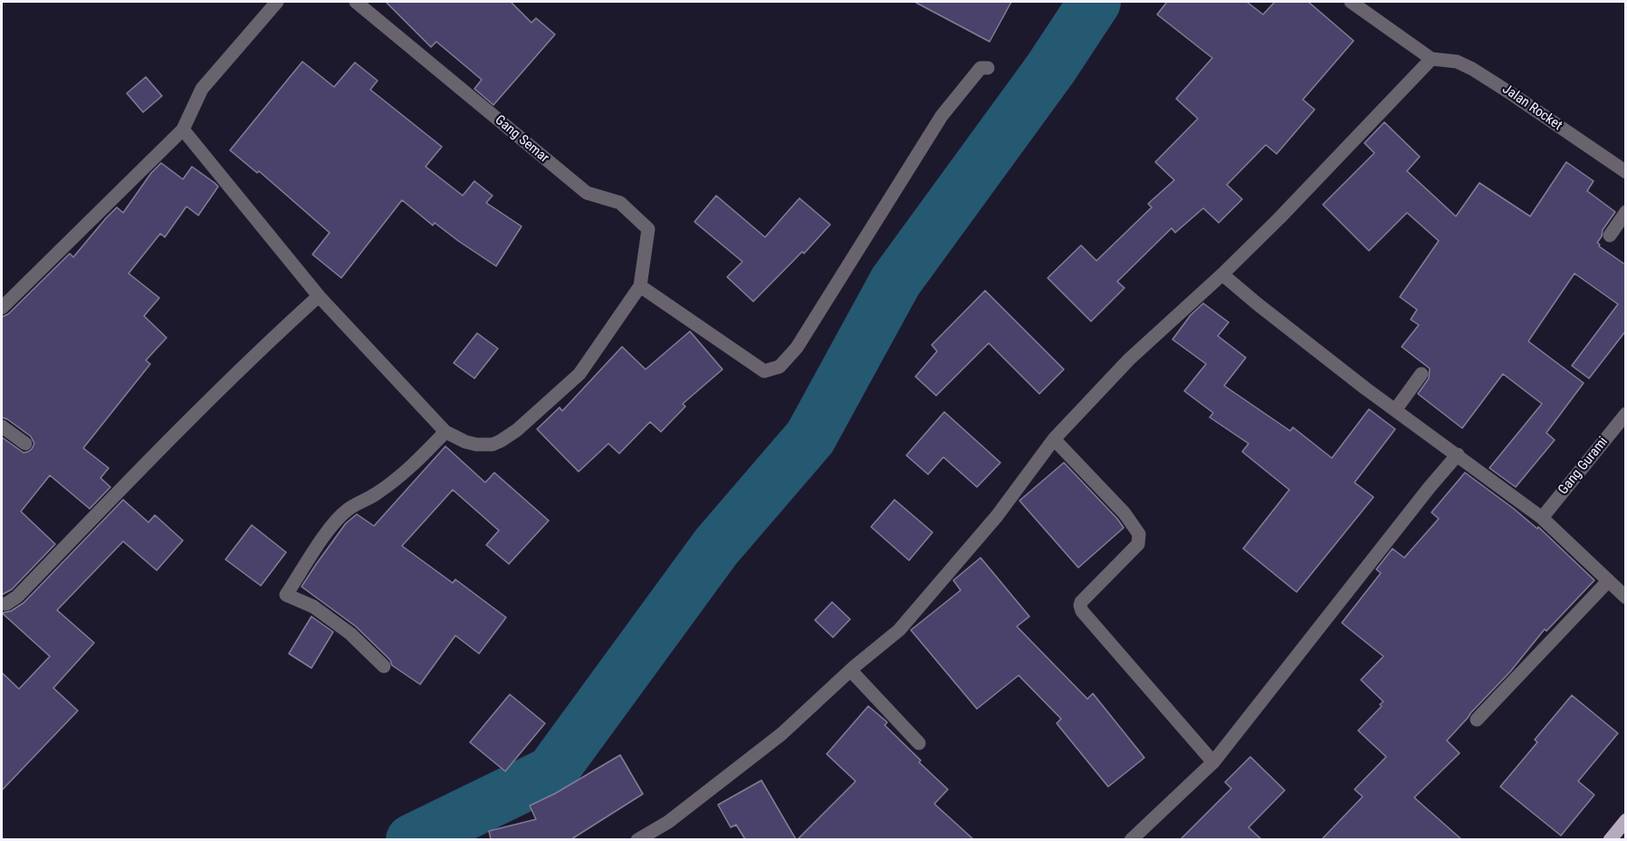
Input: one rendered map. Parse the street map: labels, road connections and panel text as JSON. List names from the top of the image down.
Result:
{
  "streets": {
    "street": ["Jalan Rocket", "Gang Semar", "Gang Gurami"]
  }
}
